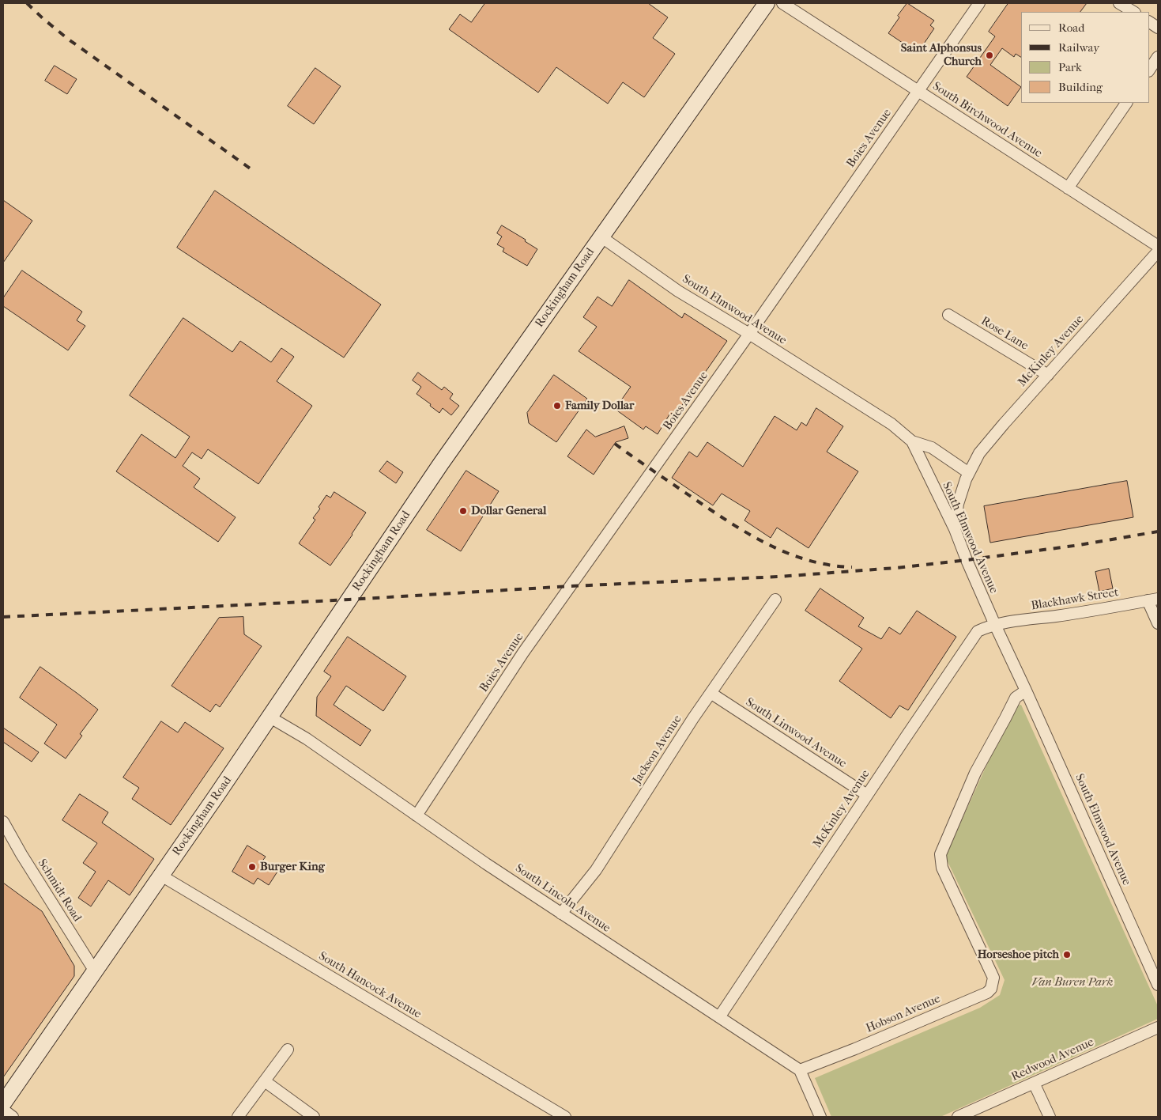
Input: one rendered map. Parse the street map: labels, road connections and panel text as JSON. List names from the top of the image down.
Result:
{
  "streets": {
    "street": [
      "South Birchwood Avenue",
      "Boies Avenue",
      "Rockingham Road",
      "South Elmwood Avenue",
      "Rose Lane",
      "McKinley Avenue",
      "Blackhawk Street",
      "South Linwood Avenue",
      "Jackson Avenue",
      "Schmidt Road",
      "South Lincoln Avenue",
      "South Hancock Avenue",
      "Hobson Avenue",
      "Redwood Avenue"
    ]
  },
  "crossings": [
    ["South Birchwood Avenue", "Boies Avenue"],
    ["Boies Avenue", "South Elmwood Avenue"],
    ["Boies Avenue", "South Lincoln Avenue"],
    ["Rockingham Road", "South Elmwood Avenue"],
    ["Rockingham Road", "Schmidt Road"],
    ["Rockingham Road", "South Lincoln Avenue"],
    ["Rockingham Road", "South Hancock Avenue"],
    ["South Elmwood Avenue", "McKinley Avenue"],
    ["South Elmwood Avenue", "Blackhawk Street"],
    ["South Elmwood Avenue", "Hobson Avenue"],
    ["Rose Lane", "McKinley Avenue"],
    ["McKinley Avenue", "Blackhawk Street"],
    ["McKinley Avenue", "South Linwood Avenue"],
    ["McKinley Avenue", "South Lincoln Avenue"],
    ["South Linwood Avenue", "Jackson Avenue"],
    ["Jackson Avenue", "South Lincoln Avenue"],
    ["South Lincoln Avenue", "Hobson Avenue"]
  ],
  "parks": ["Van Buren Park"],
  "places": [
    "Saint Alphonsus Church",
    "Family Dollar",
    "Dollar General",
    "Burger King",
    "Horseshoe pitch"
  ],
  "legend": [
    "Road",
    "Railway",
    "Park",
    "Building"
  ]
}
